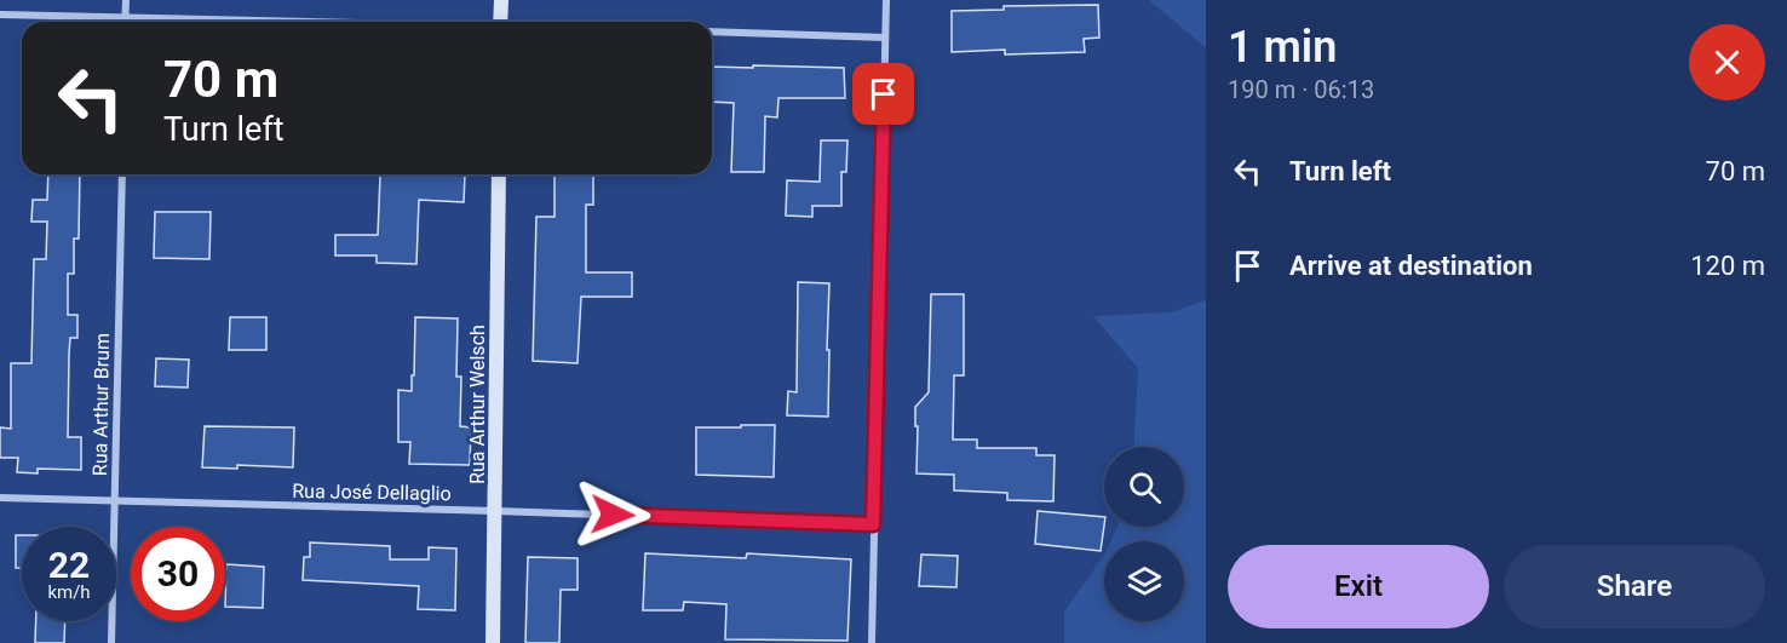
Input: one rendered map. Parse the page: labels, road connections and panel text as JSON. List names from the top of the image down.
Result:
{
  "streets": {
    "street": ["Rua Arthur Brum", "Rua Arthur Welsch", "Rua José Dellaglio"]
  },
  "crossings": [
    ["Rua Arthur Brum", "Rua José Dellaglio"],
    ["Rua Arthur Welsch", "Rua José Dellaglio"]
  ],
  "page": {
    "heading": ["1 min", "190 m · 06:13"],
    "turn": ["70 m", "Turn left"],
    "list": [
      {
        "name": "Turn left",
        "value": "70 m"
      },
      {
        "name": "Arrive at destination",
        "value": "120 m"
      }
    ],
    "speed": "22 km/h",
    "limit": "30",
    "buttons": ["Exit", "Share"]
  }
}
